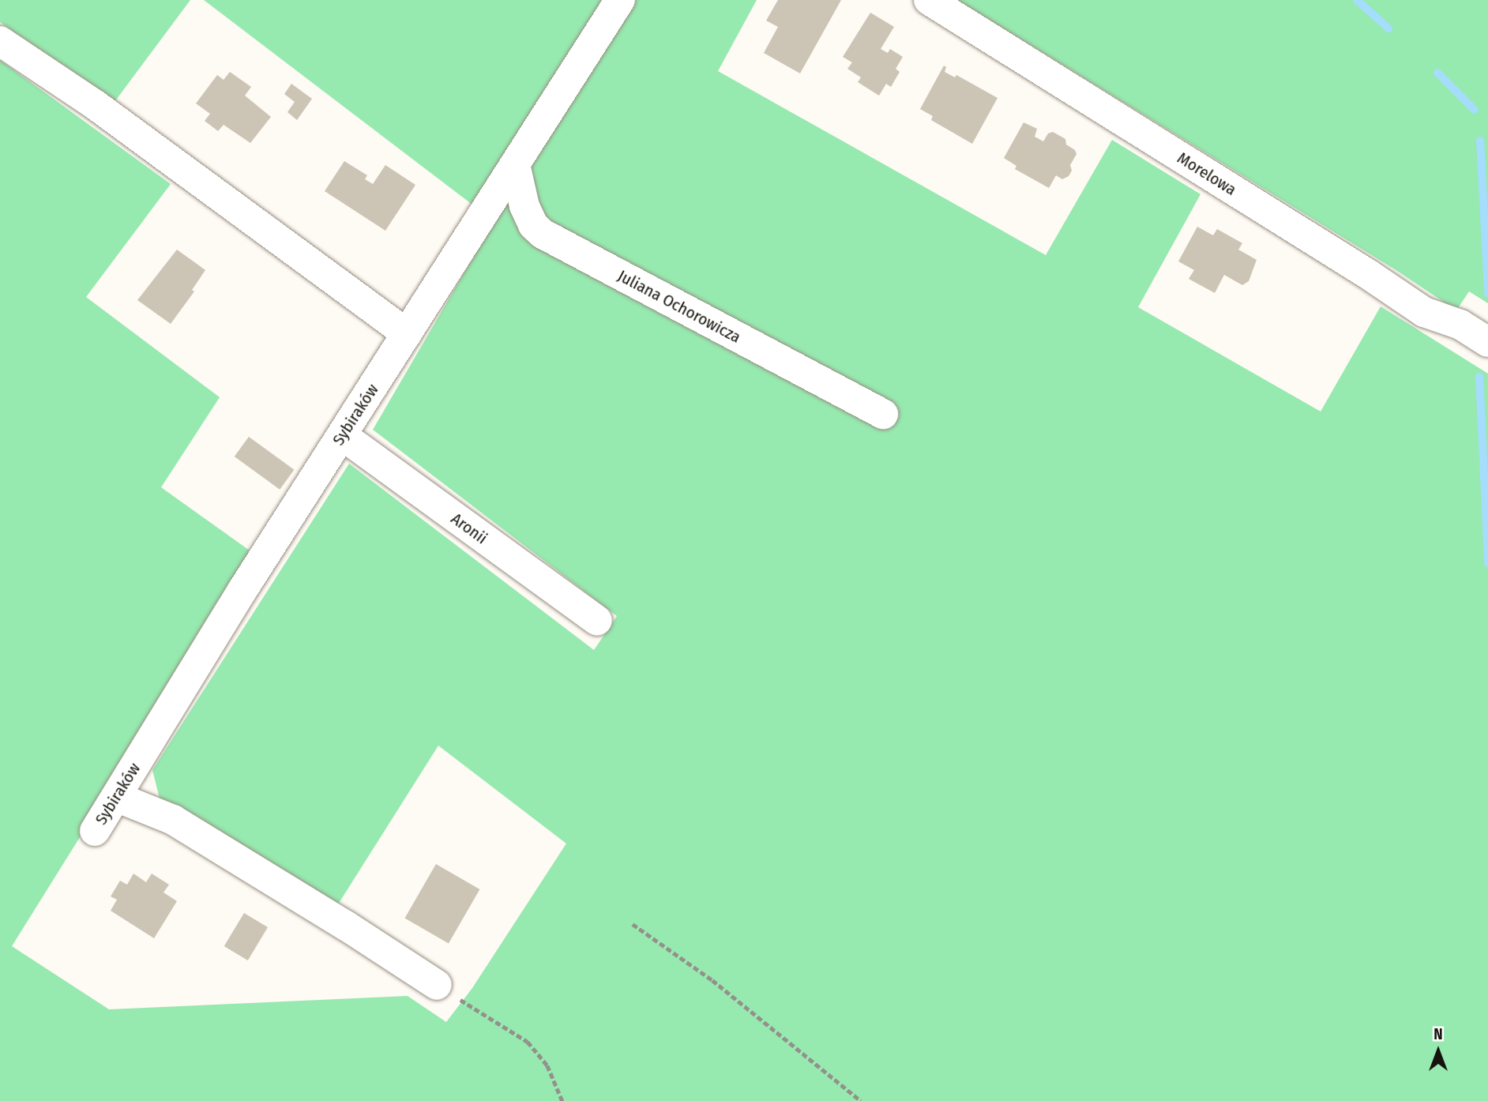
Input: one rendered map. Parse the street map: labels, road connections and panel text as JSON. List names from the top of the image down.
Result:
{
  "streets": {
    "street": [
      "Morelowa",
      "Juliana Ochorowicza",
      "Sybiraków",
      "Aronii"
    ]
  },
  "crossings": [
    ["Juliana Ochorowicza", "Sybiraków"],
    ["Sybiraków", "Aronii"]
  ],
  "north": "top"
}
